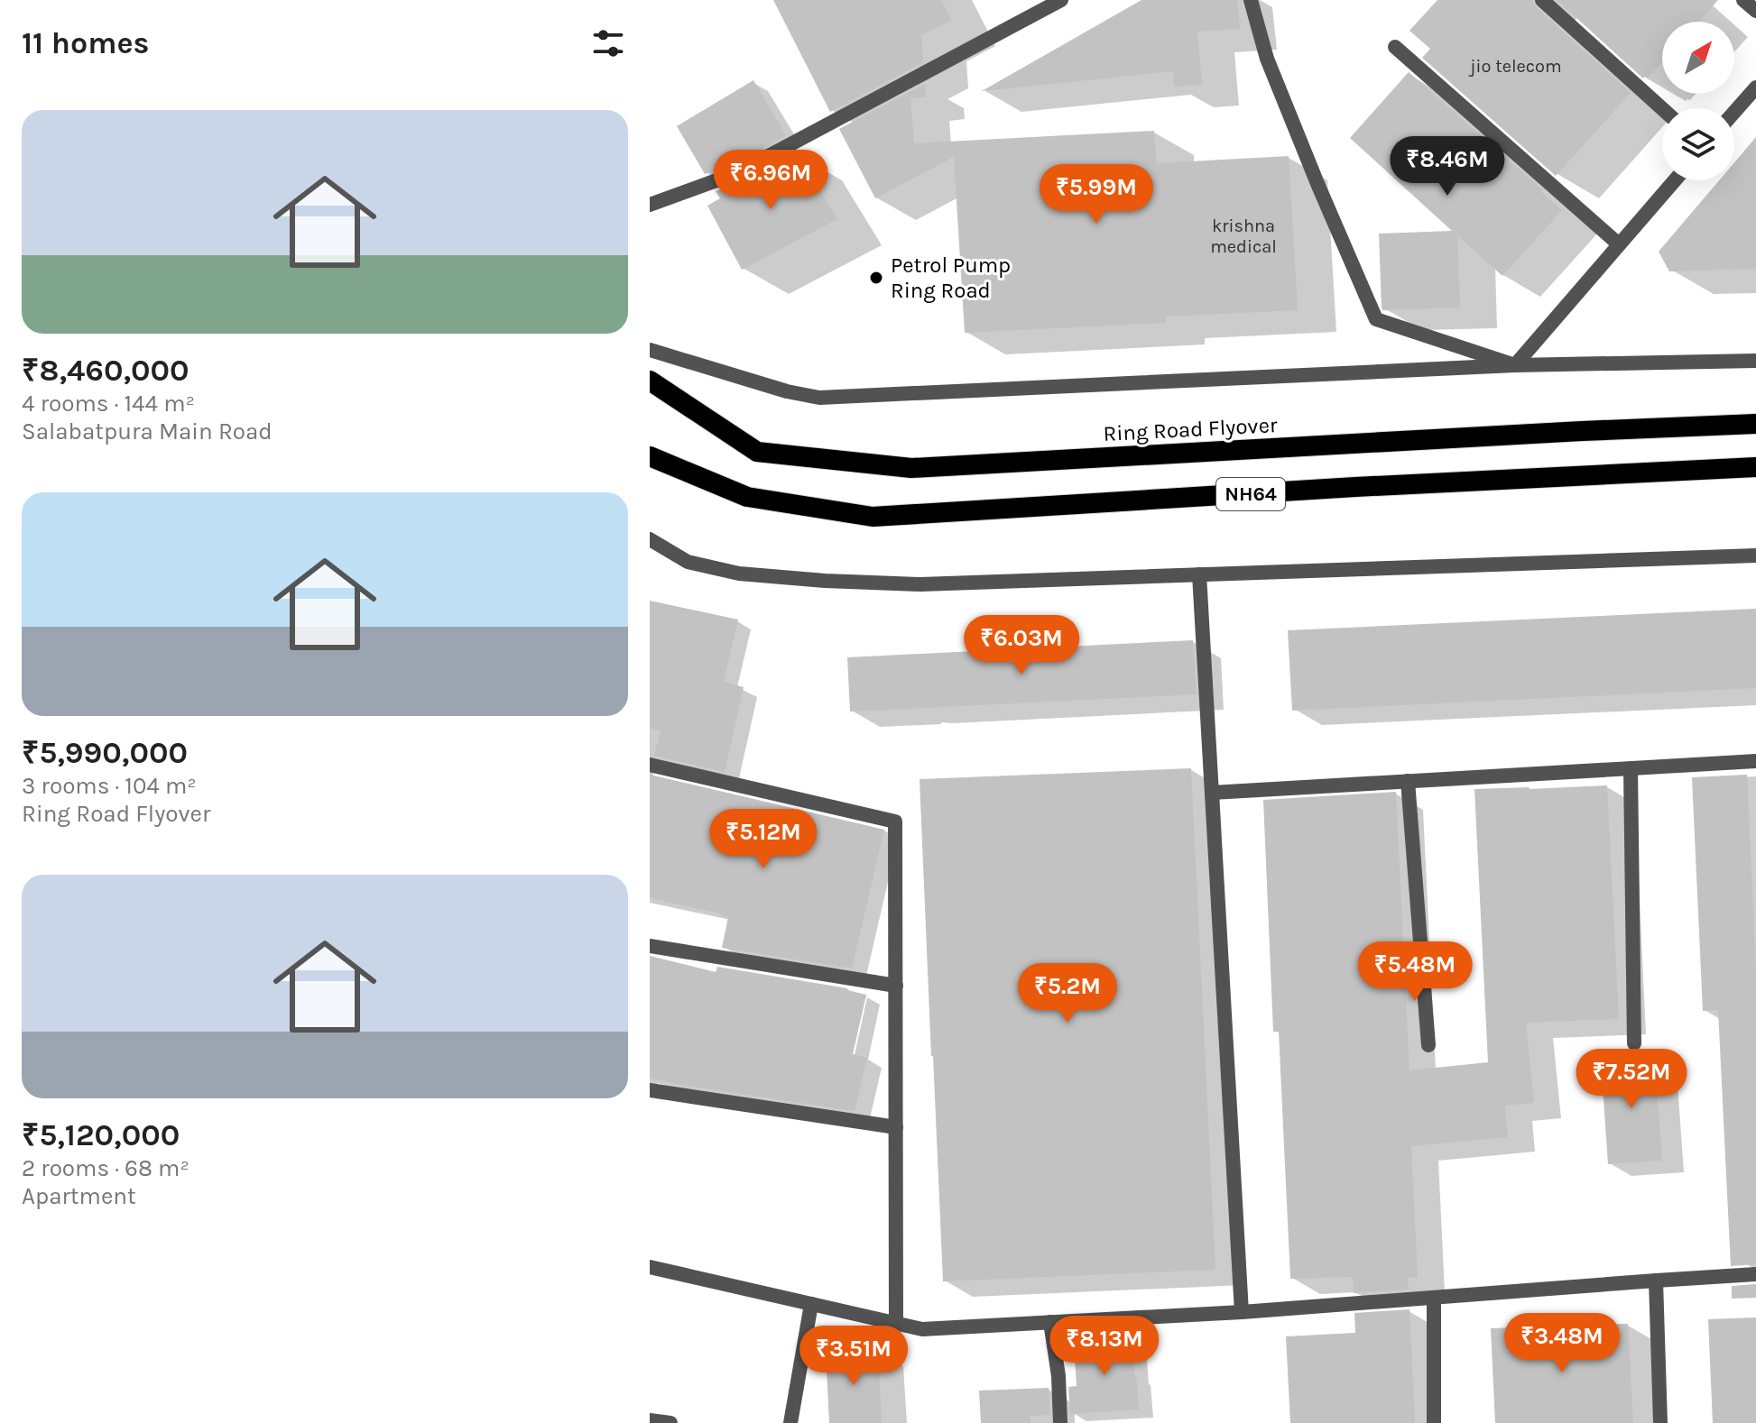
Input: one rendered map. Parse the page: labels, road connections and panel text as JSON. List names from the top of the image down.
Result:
{
  "streets": {
    "highway": ["Ring Road Flyover", "NH64"]
  },
  "places": ["Petrol Pump Ring Road"],
  "house_numbers": ["jio telecom", "krishna medical"],
  "north": "top right",
  "page": {
    "heading": "11 homes",
    "list": [
      {
        "name": "₹8,460,000",
        "note": "4 rooms · 144 m² · Salabatpura Main Road"
      },
      {
        "name": "₹5,990,000",
        "note": "3 rooms · 104 m² · Ring Road Flyover"
      },
      {
        "name": "₹5,120,000",
        "note": "2 rooms · 68 m² · Apartment"
      }
    ],
    "price": [
      "₹8.46M",
      "₹6.96M",
      "₹5.99M",
      "₹6.03M",
      "₹5.12M",
      "₹5.48M",
      "₹5.2M",
      "₹7.52M",
      "₹3.48M",
      "₹8.13M",
      "₹3.51M"
    ]
  }
}
